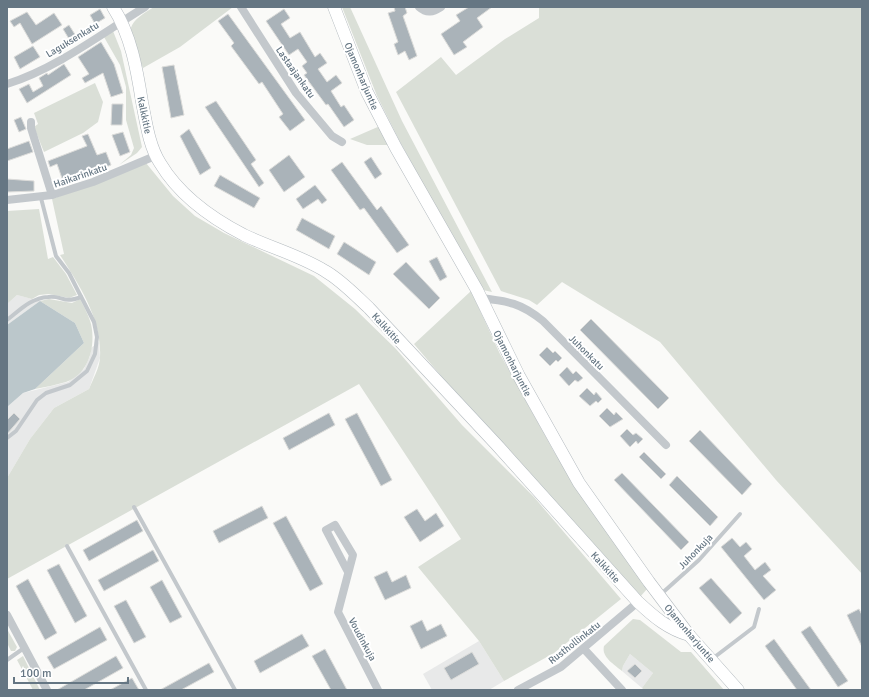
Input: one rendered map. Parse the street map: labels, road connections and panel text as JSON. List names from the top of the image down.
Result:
{
  "streets": {
    "street": [
      "Laguksenkatu",
      "Lastaajankatu",
      "Ojamonharjuntie",
      "Kalkkitie",
      "Haikarinkatu",
      "Juhonkatu",
      "Voudinkuja",
      "Rusthollinkatu"
    ],
    "lane": ["Juhonkuja"]
  },
  "crossings": [
    ["Laguksenkatu", "Kalkkitie"],
    ["Ojamonharjuntie", "Kalkkitie"],
    ["Ojamonharjuntie", "Juhonkatu"],
    ["Ojamonharjuntie", "Juhonkuja"],
    ["Kalkkitie", "Haikarinkatu"],
    ["Kalkkitie", "Rusthollinkatu"]
  ],
  "scale_bar": "100 m"
}
